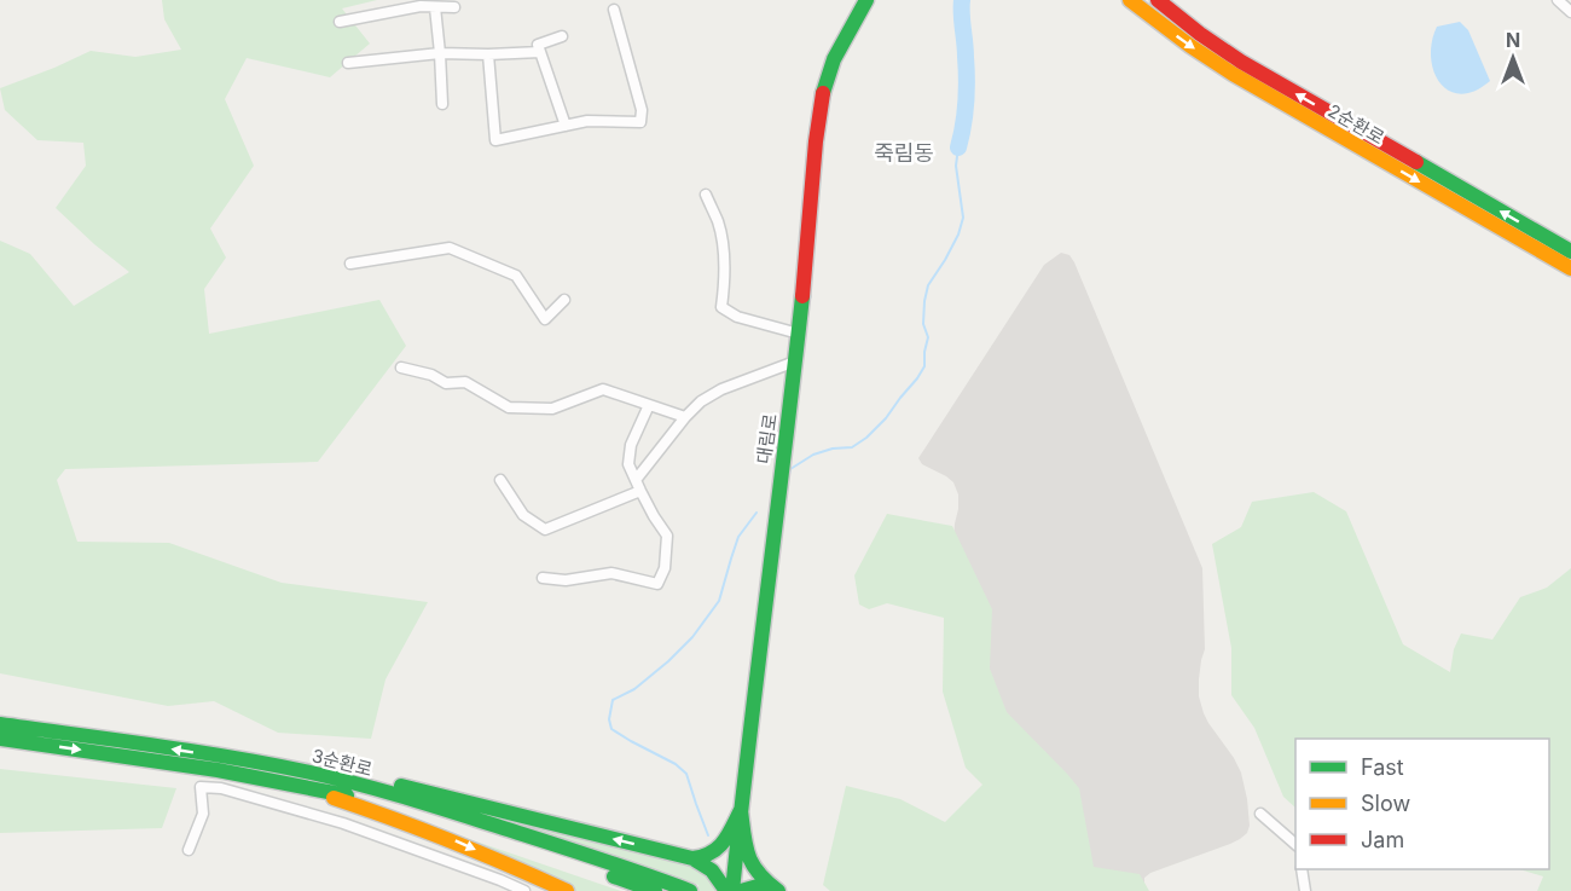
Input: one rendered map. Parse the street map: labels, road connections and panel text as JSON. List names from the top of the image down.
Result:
{
  "streets": {
    "main road": ["2순환로", "대림로", "3순환로"]
  },
  "districts": ["죽림동"],
  "legend": ["Fast", "Slow", "Jam"],
  "north": "top"
}
